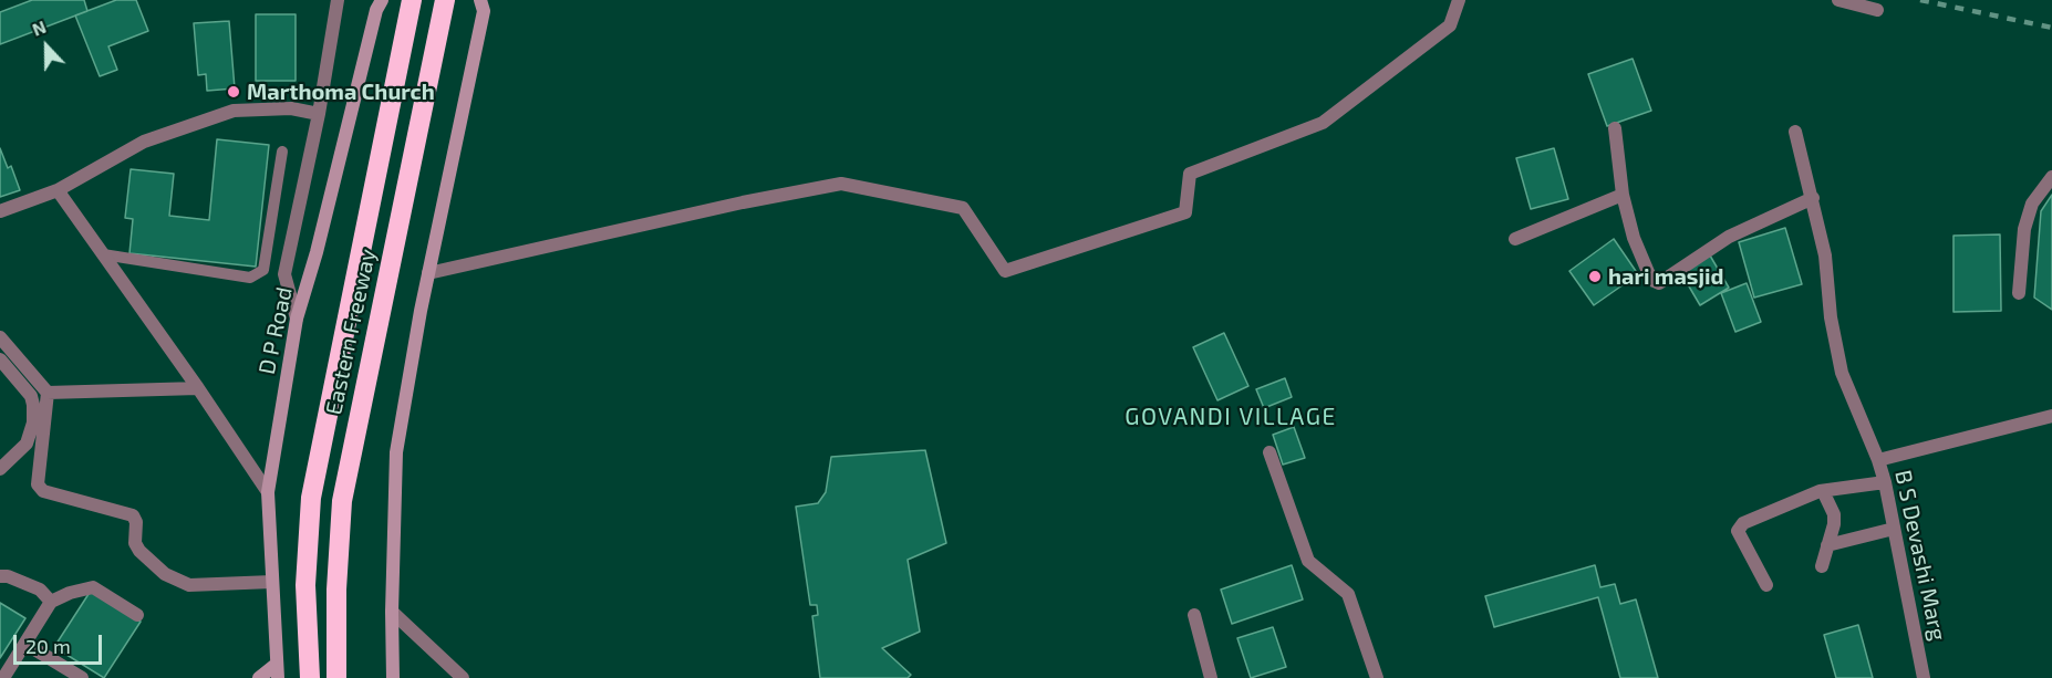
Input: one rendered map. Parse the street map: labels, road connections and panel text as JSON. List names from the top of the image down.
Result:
{
  "streets": {
    "highway": ["Eastern Freeway"],
    "main road": ["D P Road"],
    "street": ["B S Devashi Marg"]
  },
  "districts": ["GOVANDI VILLAGE"],
  "places": ["Marthoma Church", "hari masjid"],
  "scale_bar": "20 m",
  "north": "top"
}
